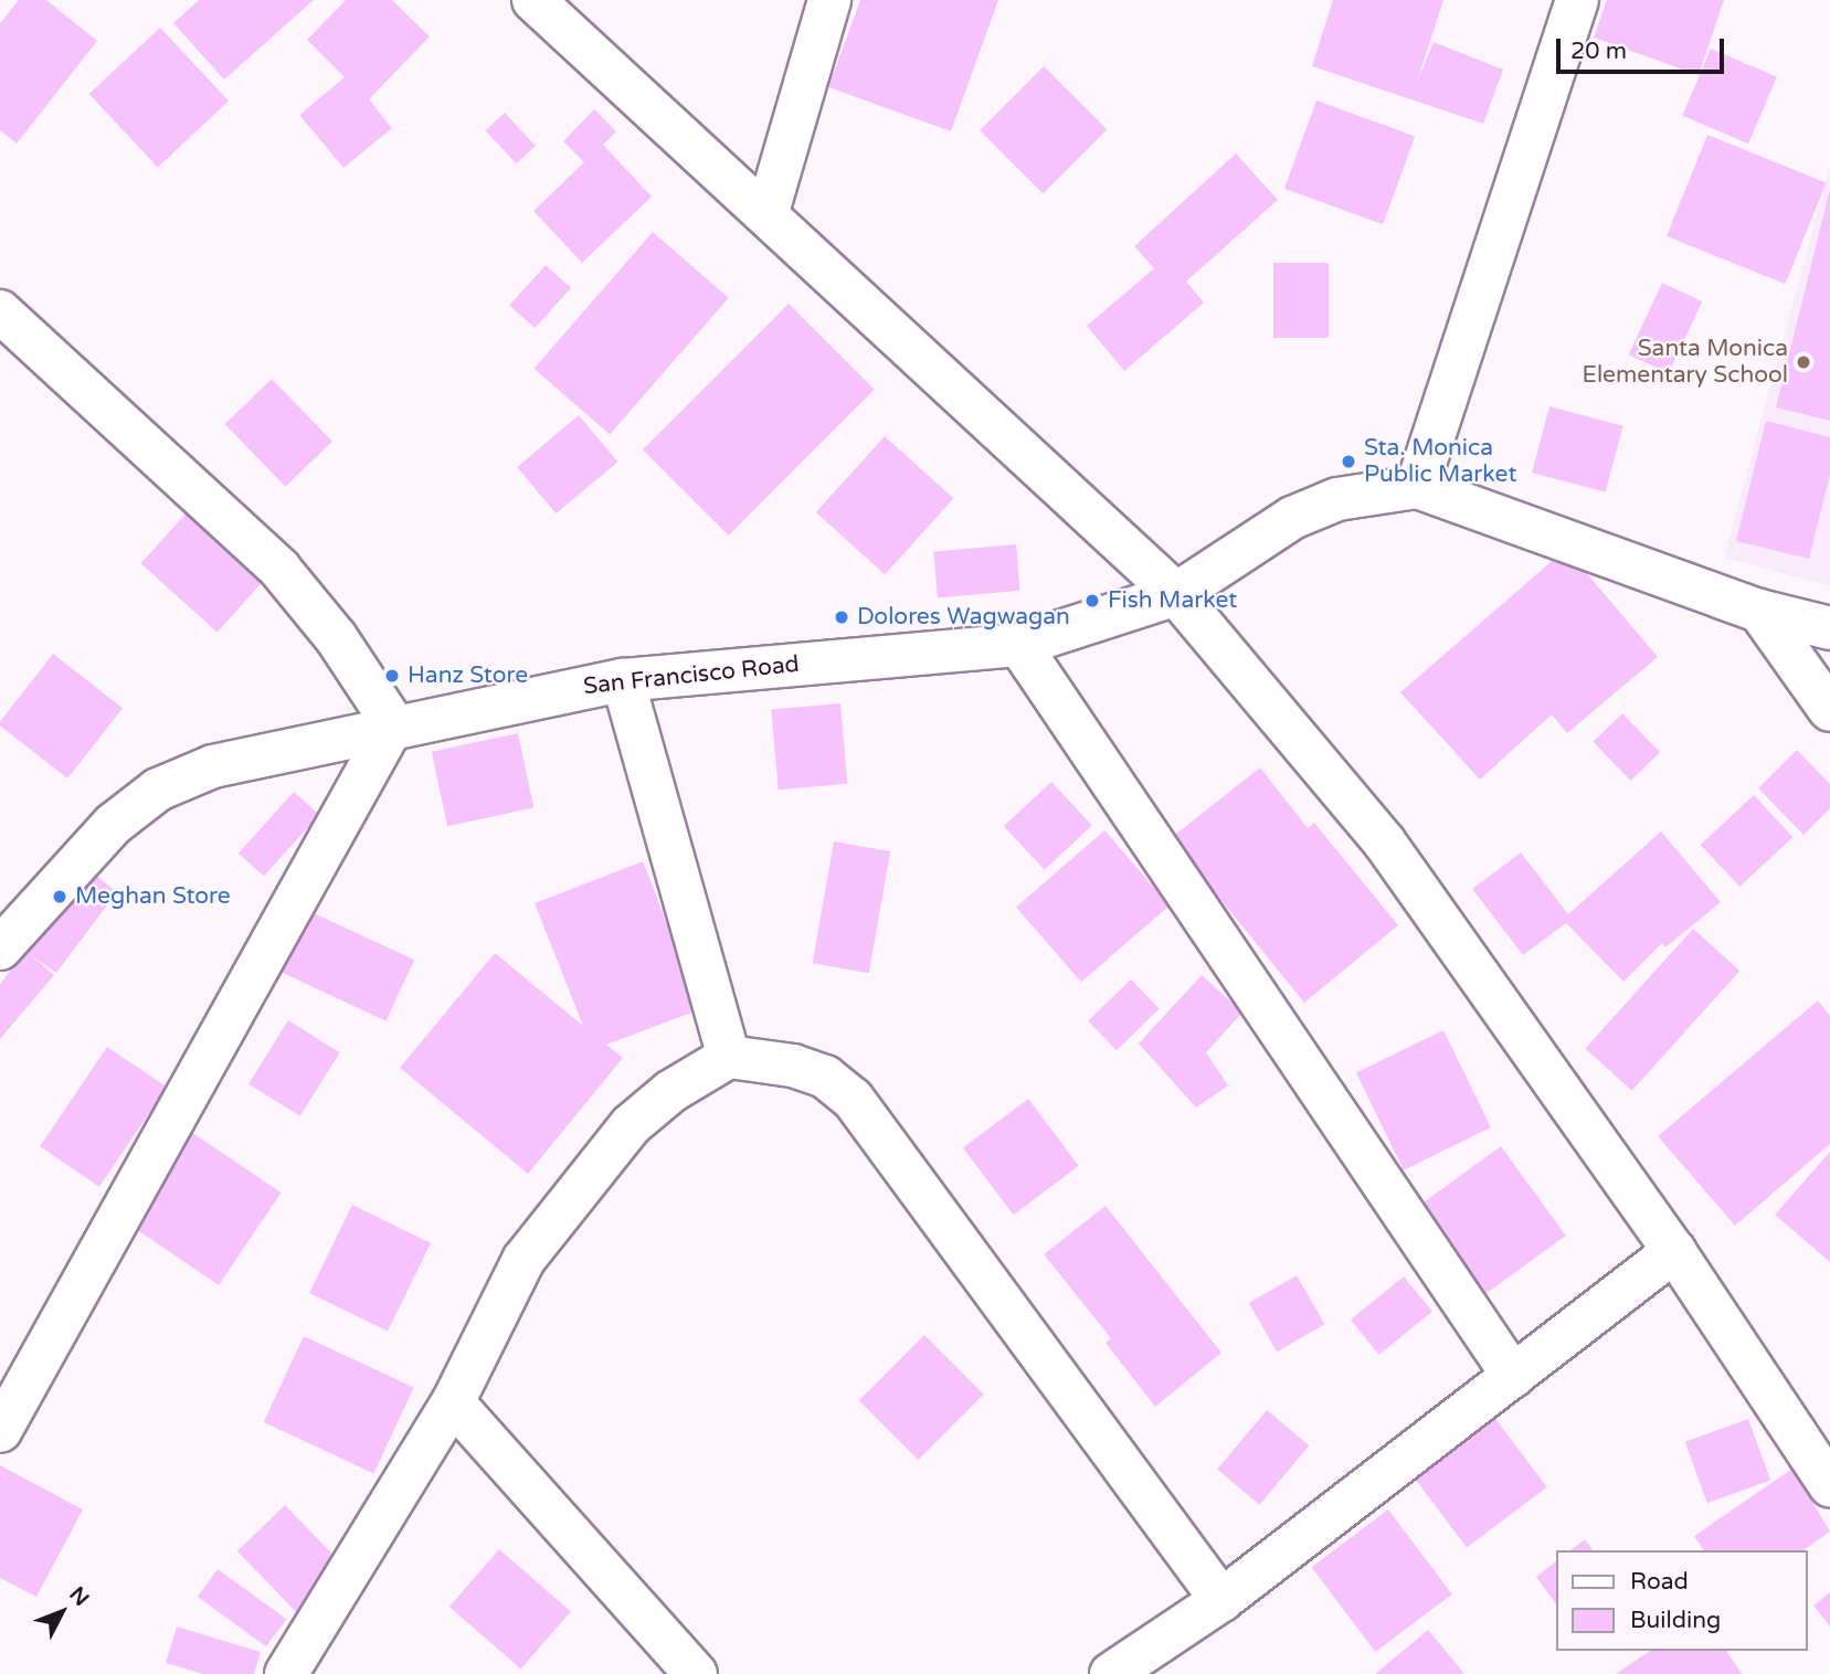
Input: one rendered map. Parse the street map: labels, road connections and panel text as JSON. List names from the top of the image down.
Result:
{
  "streets": {
    "street": ["San Francisco Road"]
  },
  "places": [
    "Santa Monica Elementary School",
    "Sta. Monica Public Market",
    "Fish Market",
    "Dolores Wagwagan",
    "Hanz Store",
    "Meghan Store"
  ],
  "legend": ["Road", "Building"],
  "scale_bar": "20 m",
  "north": "top right"
}
